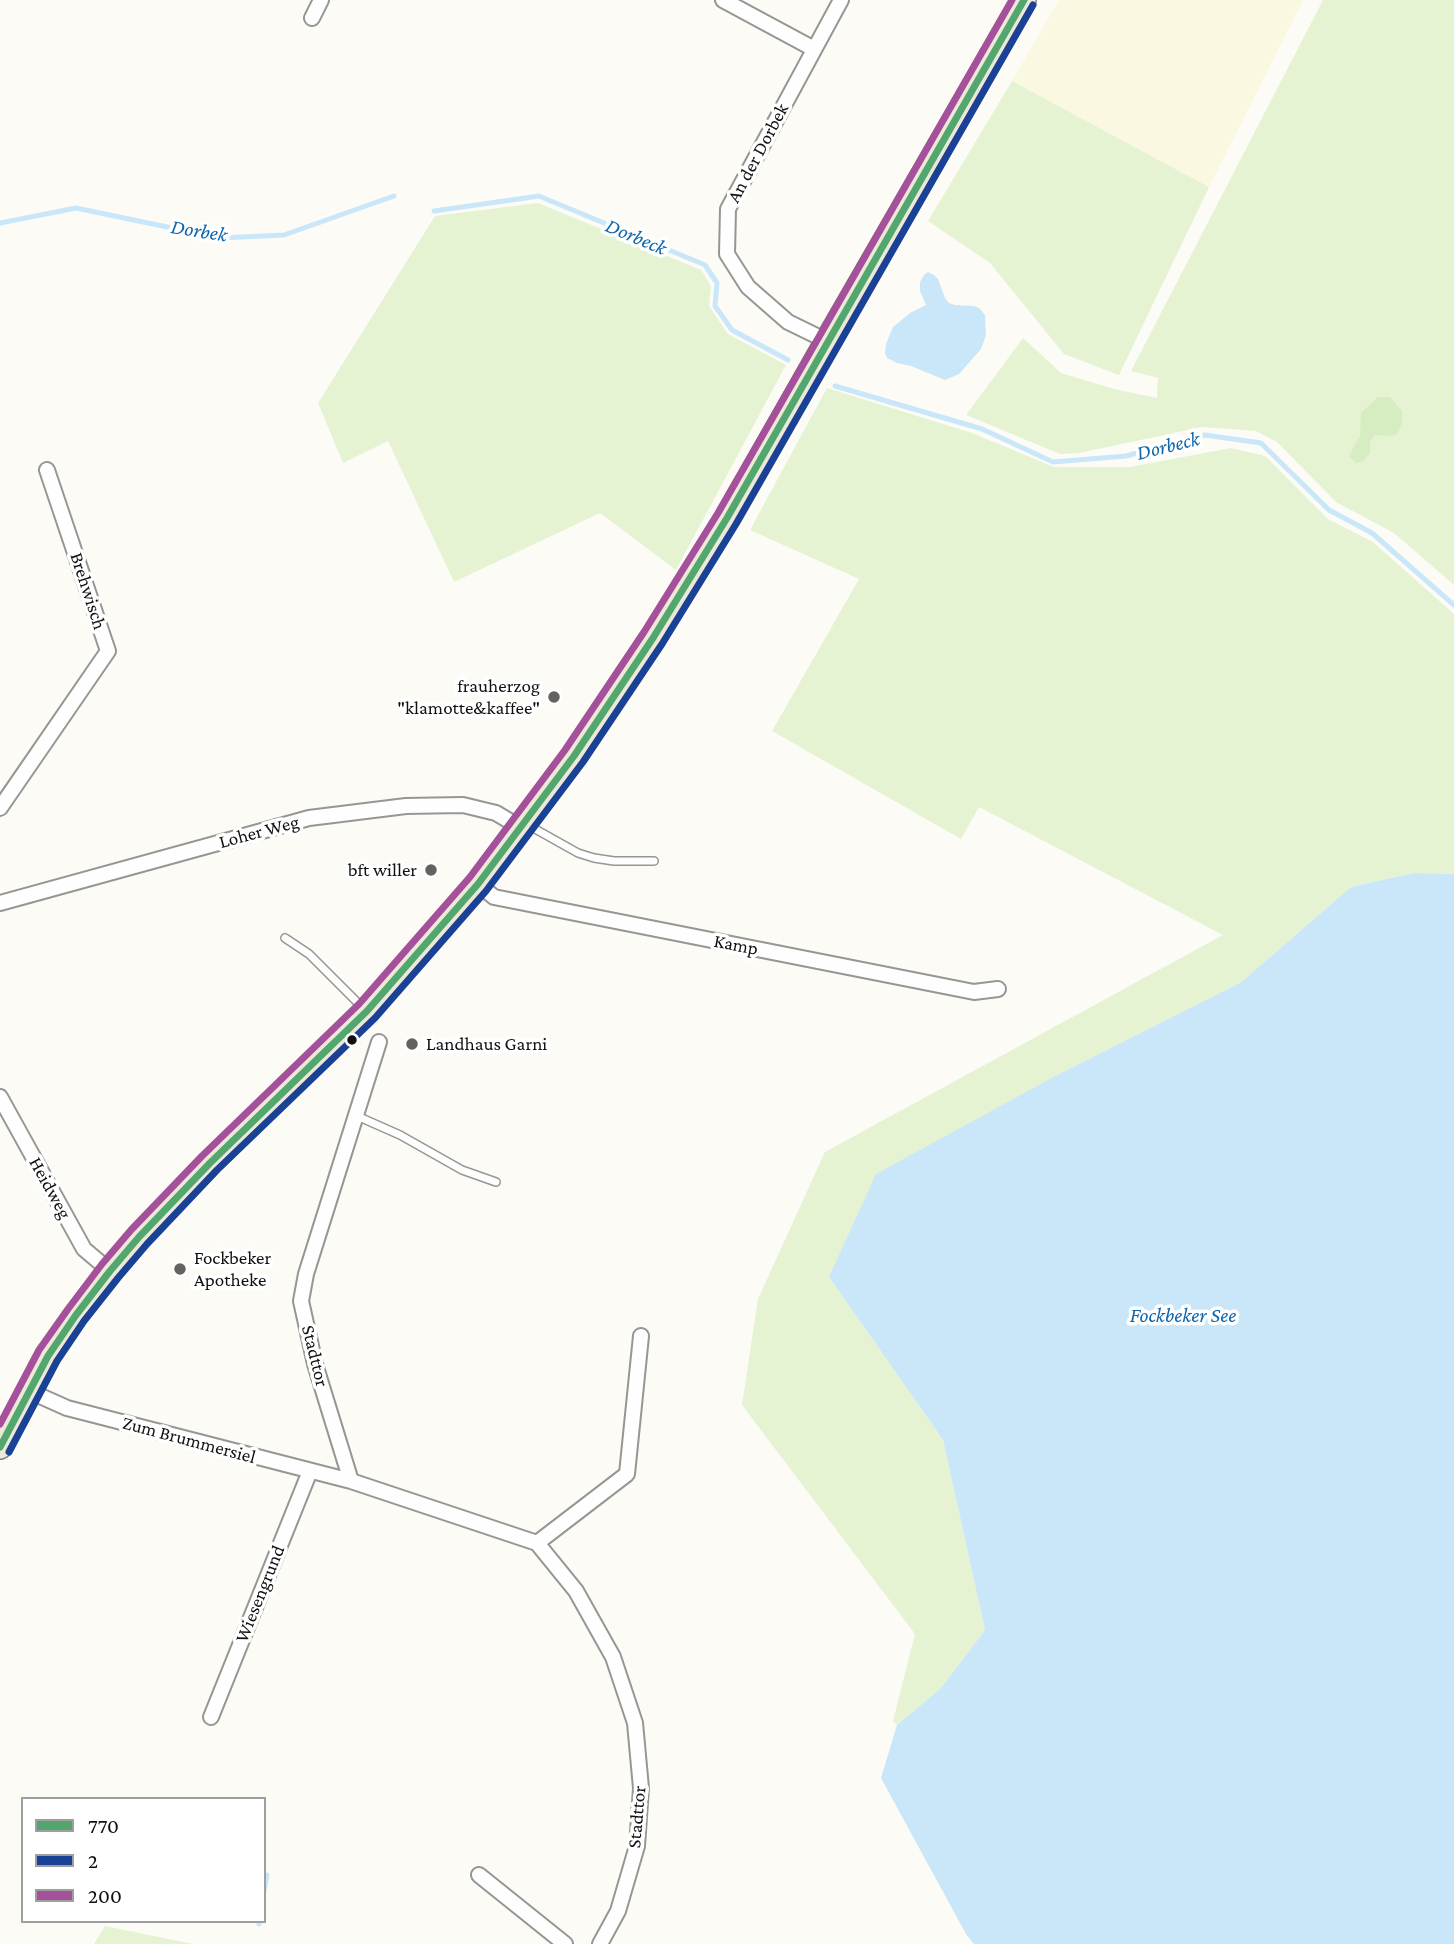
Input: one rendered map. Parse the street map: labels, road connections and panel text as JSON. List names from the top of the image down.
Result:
{
  "streets": {
    "street": [
      "An der Dorbek",
      "Brehwisch",
      "Loher Weg",
      "Kamp",
      "Heidweg",
      "Stadttor",
      "Zum Brummersiel",
      "Wiesengrund"
    ]
  },
  "crossings": [
    ["Stadttor", "Zum Brummersiel"],
    ["Zum Brummersiel", "Wiesengrund"]
  ],
  "water": ["Dorbek", "Dorbeck", "Fockbeker See"],
  "places": [
    "frauherzog \"klamotte&kaffee\"",
    "bft willer",
    "Landhaus Garni",
    "Fockbeker Apotheke"
  ],
  "lines": ["transit line 770", "transit line 200", "transit line 2"],
  "legend": ["770", "2", "200"]
}
